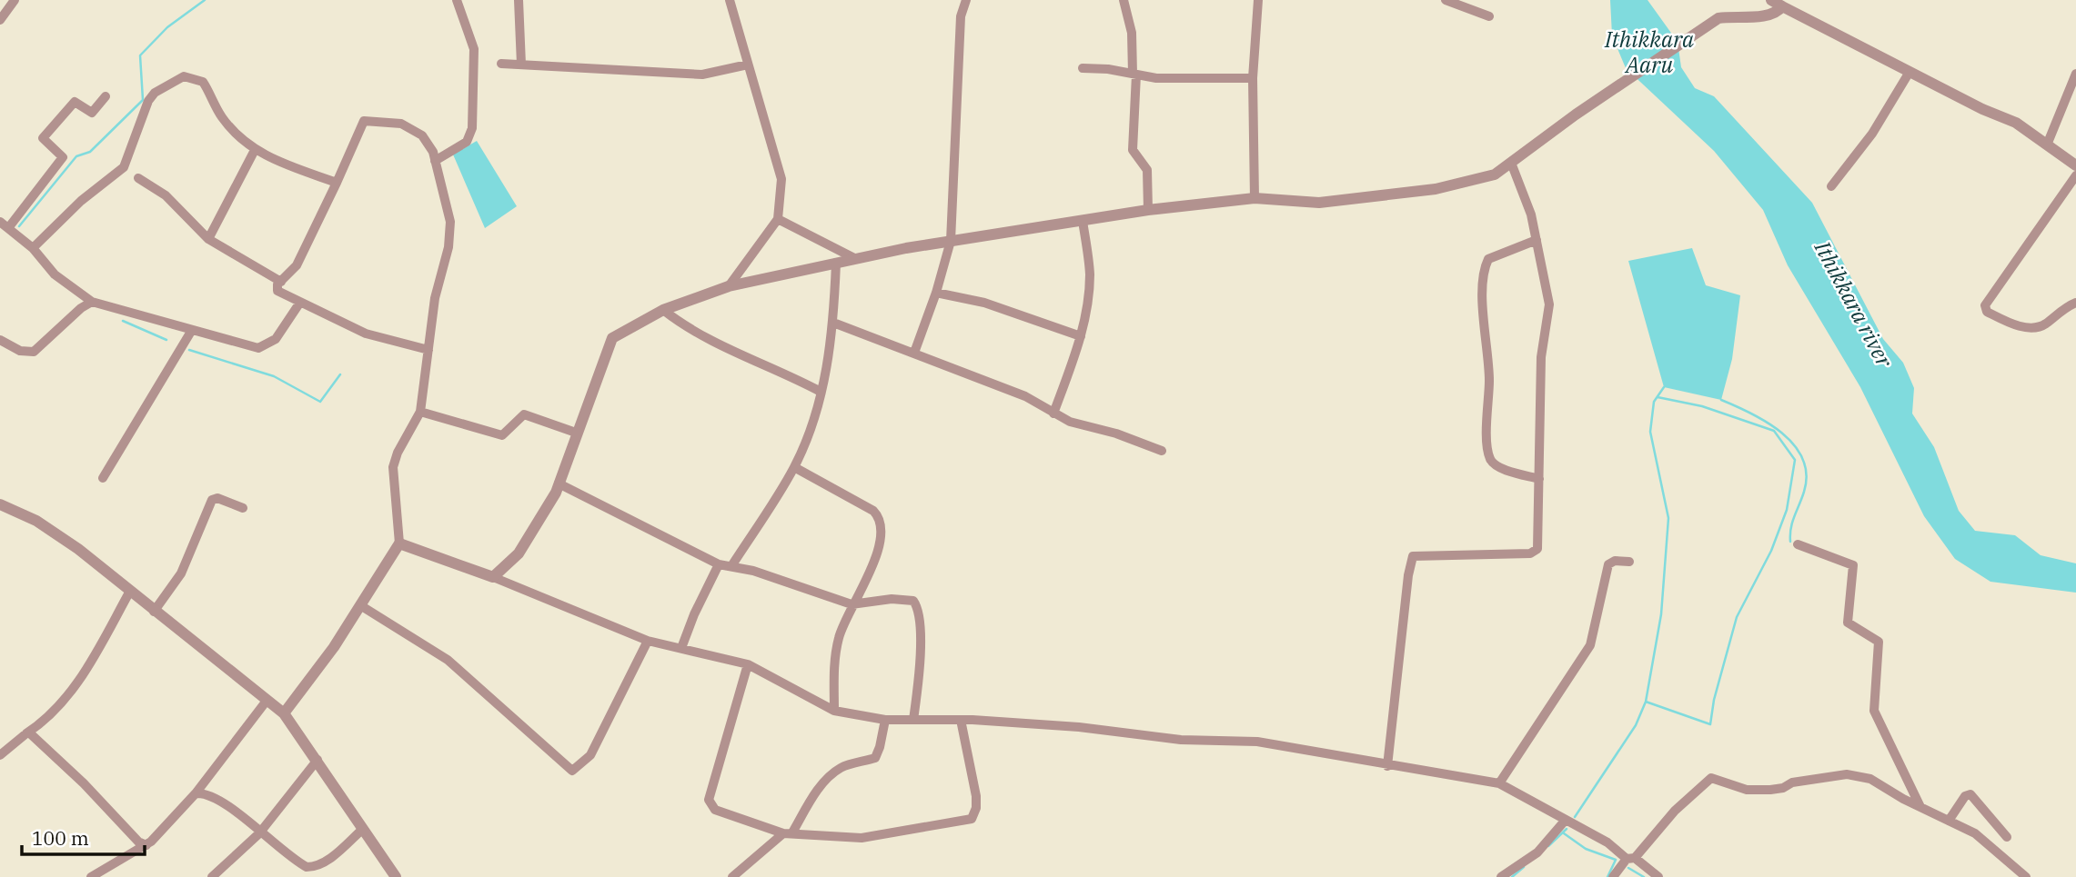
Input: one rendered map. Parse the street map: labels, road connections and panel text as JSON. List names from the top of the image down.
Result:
{
  "water": ["Ithikkara Aaru", "Ithikkara river"],
  "scale_bar": "100 m"
}
